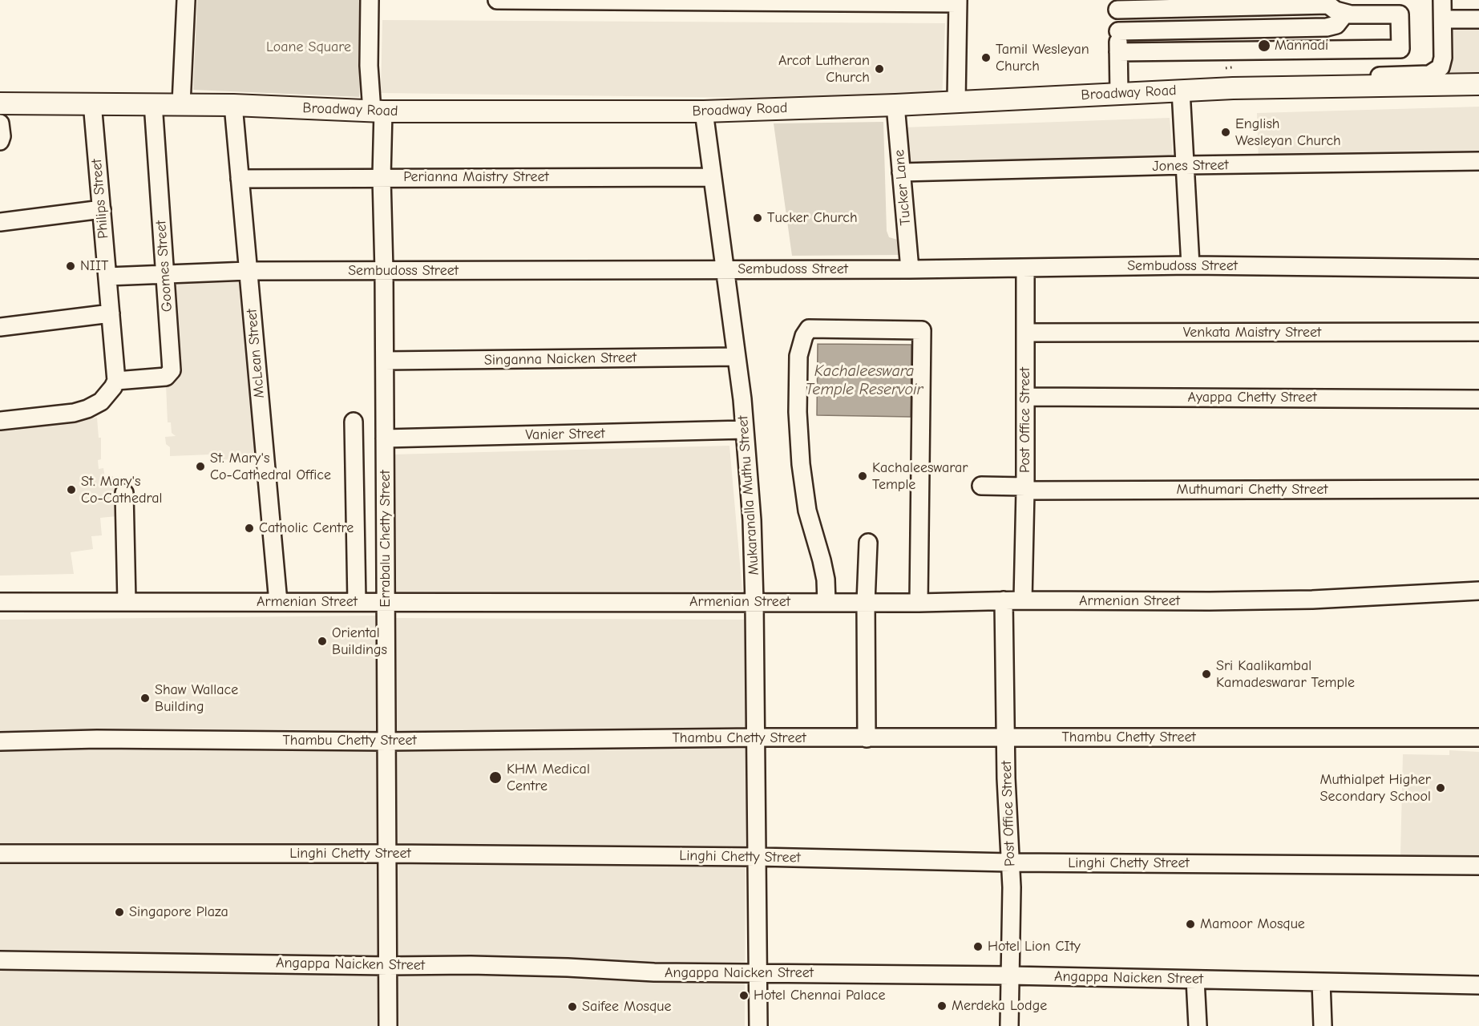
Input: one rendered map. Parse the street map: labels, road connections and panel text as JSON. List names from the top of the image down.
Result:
{
  "streets": {
    "main road": ["Broadway Road"],
    "street": [
      "Jones Street",
      "Perianna Maistry Street",
      "Tucker Lane",
      "Philips Street",
      "Goomes Street",
      "Sembudoss Street",
      "Venkata Maistry Street",
      "McLean Street",
      "Singanna Naicken Street",
      "Ayappa Chetty Street",
      "Post Office Street",
      "Vanier Street",
      "Muthumari Chetty Street",
      "Mukaranalla Muthu Street",
      "Errabalu Chetty Street",
      "Armenian Street",
      "Thambu Chetty Street",
      "Linghi Chetty Street",
      "Angappa Naicken Street"
    ]
  },
  "crossings": [
    ["Broadway Road", "Tucker Lane"],
    ["Broadway Road", "Philips Street"],
    ["Broadway Road", "Goomes Street"],
    ["Broadway Road", "McLean Street"],
    ["Broadway Road", "Mukaranalla Muthu Street"],
    ["Broadway Road", "Errabalu Chetty Street"],
    ["Jones Street", "Tucker Lane"],
    ["Perianna Maistry Street", "McLean Street"],
    ["Perianna Maistry Street", "Mukaranalla Muthu Street"],
    ["Perianna Maistry Street", "Errabalu Chetty Street"],
    ["Tucker Lane", "Sembudoss Street"],
    ["Philips Street", "Goomes Street"],
    ["Philips Street", "Sembudoss Street"],
    ["Goomes Street", "Sembudoss Street"],
    ["Sembudoss Street", "McLean Street"],
    ["Sembudoss Street", "Post Office Street"],
    ["Sembudoss Street", "Mukaranalla Muthu Street"],
    ["Sembudoss Street", "Errabalu Chetty Street"],
    ["Venkata Maistry Street", "Post Office Street"],
    ["McLean Street", "Armenian Street"],
    ["Singanna Naicken Street", "Mukaranalla Muthu Street"],
    ["Singanna Naicken Street", "Errabalu Chetty Street"],
    ["Ayappa Chetty Street", "Post Office Street"],
    ["Post Office Street", "Muthumari Chetty Street"],
    ["Post Office Street", "Armenian Street"],
    ["Post Office Street", "Thambu Chetty Street"],
    ["Post Office Street", "Linghi Chetty Street"],
    ["Post Office Street", "Angappa Naicken Street"],
    ["Vanier Street", "Mukaranalla Muthu Street"],
    ["Vanier Street", "Errabalu Chetty Street"],
    ["Mukaranalla Muthu Street", "Armenian Street"],
    ["Mukaranalla Muthu Street", "Thambu Chetty Street"],
    ["Mukaranalla Muthu Street", "Linghi Chetty Street"],
    ["Mukaranalla Muthu Street", "Angappa Naicken Street"],
    ["Errabalu Chetty Street", "Armenian Street"],
    ["Errabalu Chetty Street", "Thambu Chetty Street"],
    ["Errabalu Chetty Street", "Linghi Chetty Street"],
    ["Errabalu Chetty Street", "Angappa Naicken Street"]
  ],
  "water": ["Kachaleeswara Temple Reservoir"],
  "parks": ["Loane Square"],
  "places": [
    "Mannadi",
    "Tamil Wesleyan Church",
    "Arcot Lutheran Church",
    "English Wesleyan Church",
    "Tucker Church",
    "NIIT",
    "St. Mary's Co-Cathedral Office",
    "Kachaleeswarar Temple",
    "St. Mary's Co-Cathedral",
    "Catholic Centre",
    "Oriental Buildings",
    "Sri Kaalikambal Kamadeswarar Temple",
    "Shaw Wallace Building",
    "KHM Medical Centre",
    "Muthialpet Higher Secondary School",
    "Singapore Plaza",
    "Mamoor Mosque",
    "Hotel Lion CIty",
    "Hotel Chennai Palace",
    "Merdeka Lodge",
    "Saifee Mosque"
  ]
}
